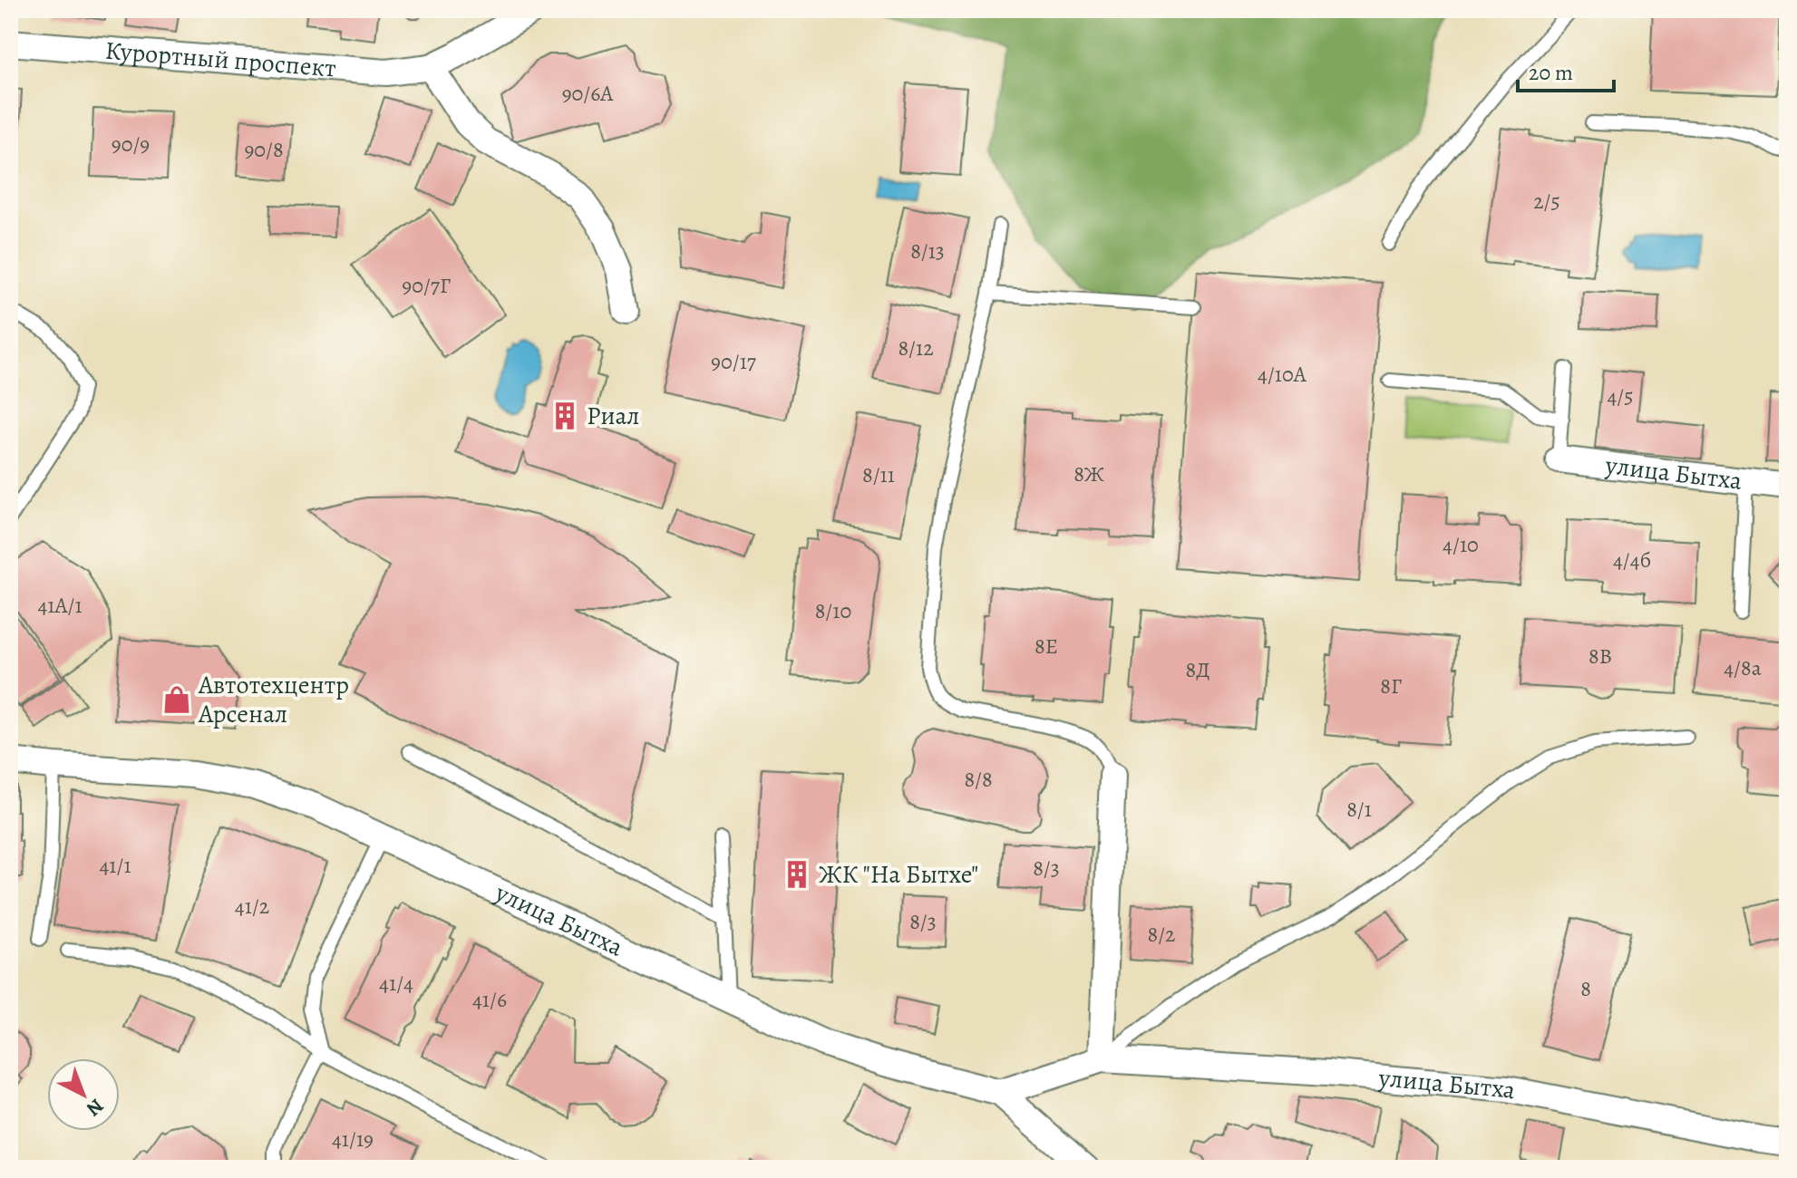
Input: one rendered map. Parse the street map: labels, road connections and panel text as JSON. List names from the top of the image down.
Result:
{
  "streets": {
    "street": ["Курортный проспект", "улица Бытха"]
  },
  "places": {
    "building": ["Риал", "ЖК \"На Бытхе\""],
    "shop": ["Автотехцентр Арсенал"]
  },
  "house_numbers": [
    "90/6А",
    "90/9",
    "90/8",
    "2/5",
    "8/13",
    "90/7Г",
    "8/12",
    "90/17",
    "4/10А",
    "4/5",
    "8Ж",
    "8/11",
    "4/10",
    "4/4б",
    "41А/1",
    "8/10",
    "8Е",
    "8В",
    "4/8а",
    "8Д",
    "8Г",
    "8/8",
    "8/1",
    "41/1",
    "8/3",
    "41/2",
    "8/3",
    "8/2",
    "41/4",
    "8",
    "41/6",
    "41/19"
  ],
  "scale_bar": "20 m",
  "north": "bottom right"
}
